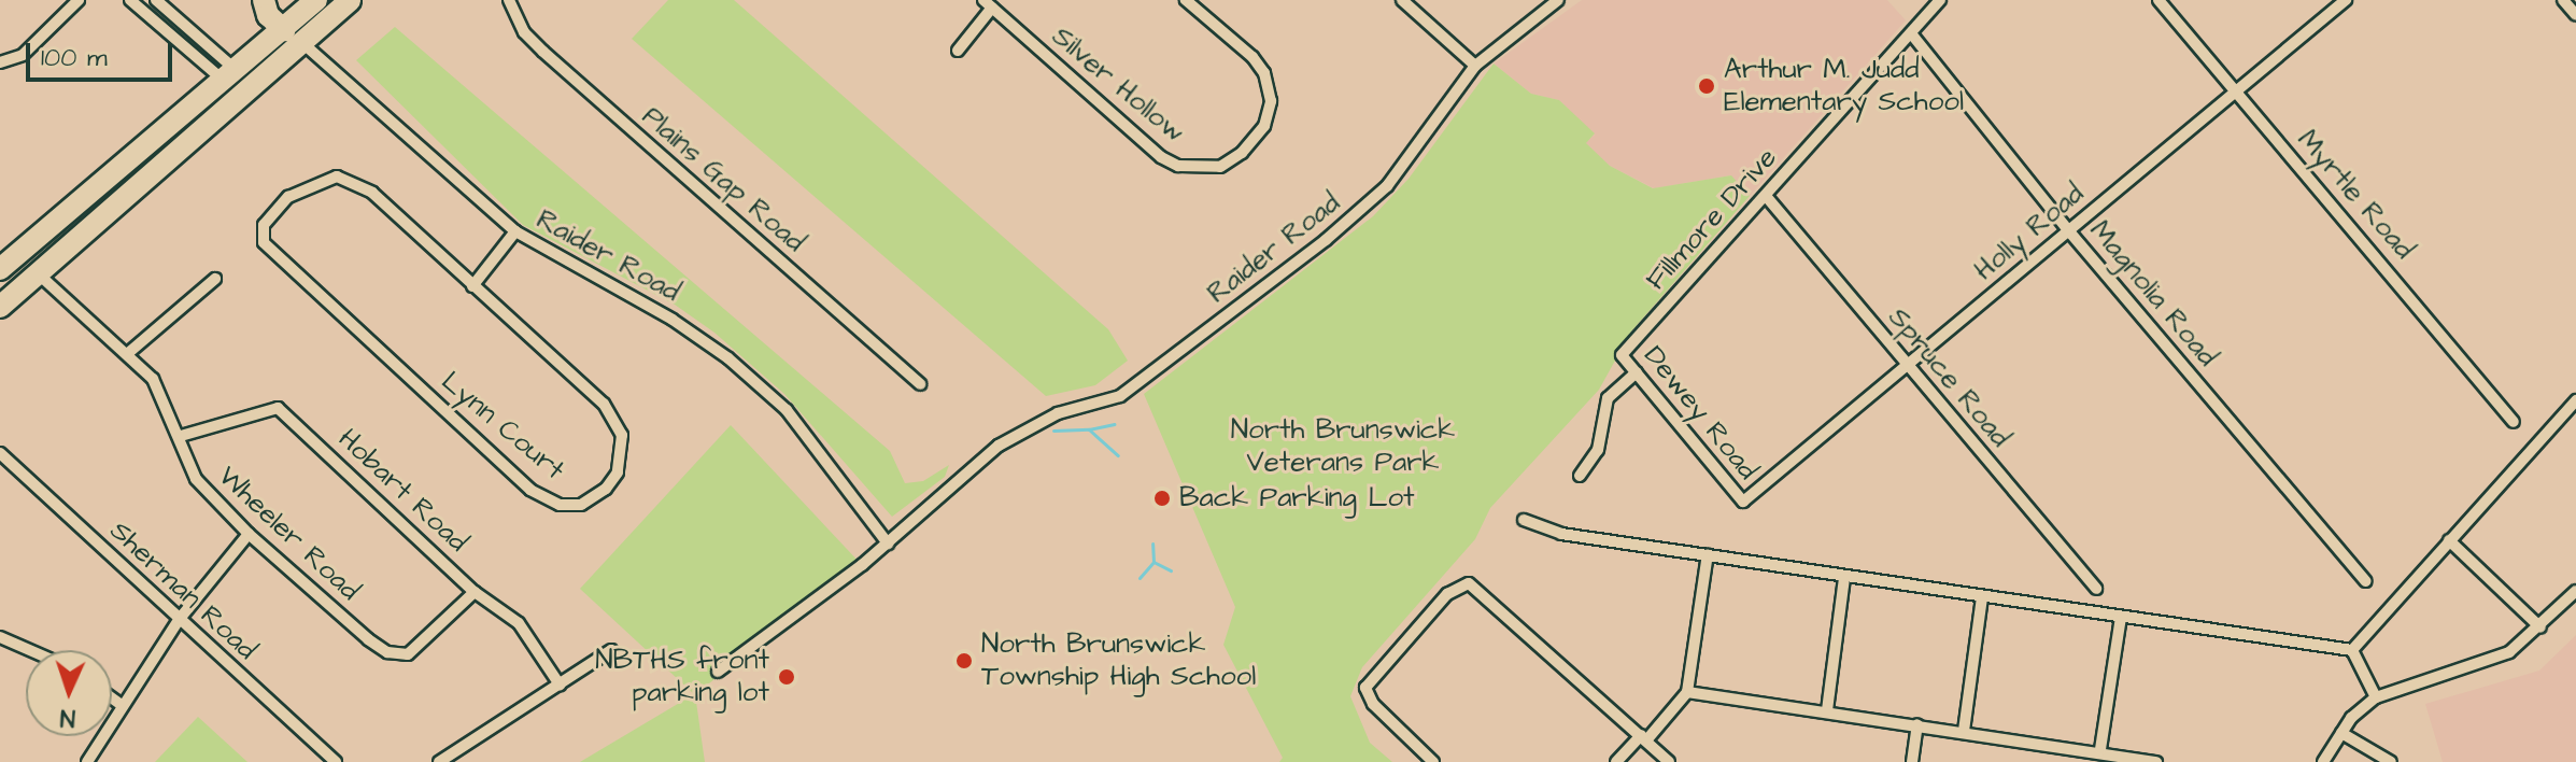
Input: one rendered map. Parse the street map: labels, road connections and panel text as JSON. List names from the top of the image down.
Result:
{
  "streets": {
    "street": [
      "Silver Hollow",
      "Plains Gap Road",
      "Myrtle Road",
      "Fillmore Drive",
      "Holly Road",
      "Raider Road",
      "Magnolia Road",
      "Spruce Road",
      "Dewey Road",
      "Lynn Court",
      "Hobart Road",
      "Wheeler Road",
      "Sherman Road"
    ]
  },
  "crossings": [
    ["Myrtle Road", "Holly Road"],
    ["Fillmore Drive", "Magnolia Road"],
    ["Fillmore Drive", "Spruce Road"],
    ["Fillmore Drive", "Dewey Road"],
    ["Holly Road", "Magnolia Road"],
    ["Holly Road", "Spruce Road"],
    ["Holly Road", "Dewey Road"],
    ["Hobart Road", "Wheeler Road"]
  ],
  "parks": ["North Brunswick Veterans Park"],
  "places": [
    "Arthur M. Judd Elementary School",
    "Back Parking Lot",
    "North Brunswick Township High School",
    "NBTHS front parking lot"
  ],
  "scale_bar": "100 m",
  "north": "bottom"
}
